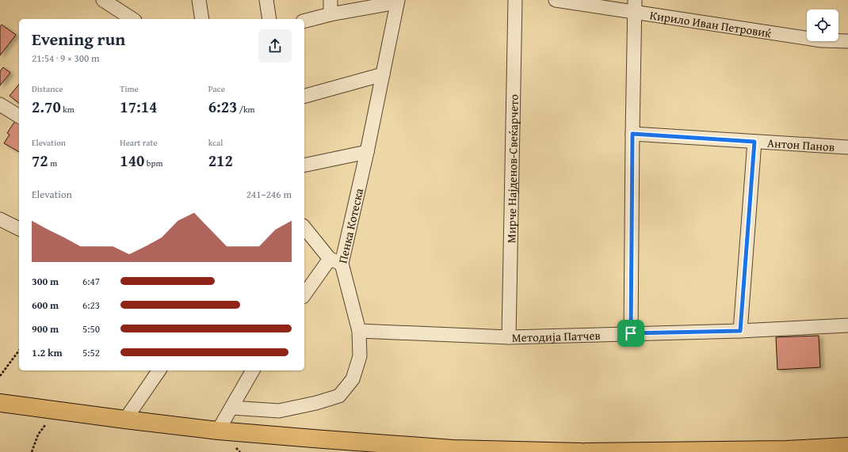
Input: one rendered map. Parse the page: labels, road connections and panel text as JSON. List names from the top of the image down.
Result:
{
  "streets": {
    "street": [
      "Кирило Иван Петровиќ",
      "Антон Панов",
      "Мирче Најденов-Свеќарчето",
      "Пенка Котеска",
      "Методиjа Патчев"
    ]
  },
  "crossings": [
    ["Антон Панов", "Методиjа Патчев"],
    ["Мирче Најденов-Свеќарчето", "Методиjа Патчев"],
    ["Пенка Котеска", "Методиjа Патчев"]
  ],
  "page": {
    "heading": ["Evening run", "21:54 · 9 × 300 m"],
    "stats": [
      ["Distance", "2.70 km"],
      ["Time", "17:14"],
      ["Pace", "6:23 /km"],
      ["Elevation", "72 m"],
      ["Heart rate", "140 bpm"],
      ["kcal", "212"]
    ],
    "chart": ["Elevation", "241–246 m"],
    "list": [
      {
        "name": "300 m",
        "note": "6:47"
      },
      {
        "name": "600 m",
        "note": "6:23"
      },
      {
        "name": "900 m",
        "note": "5:50"
      },
      {
        "name": "1.2 km",
        "note": "5:52"
      }
    ]
  }
}
